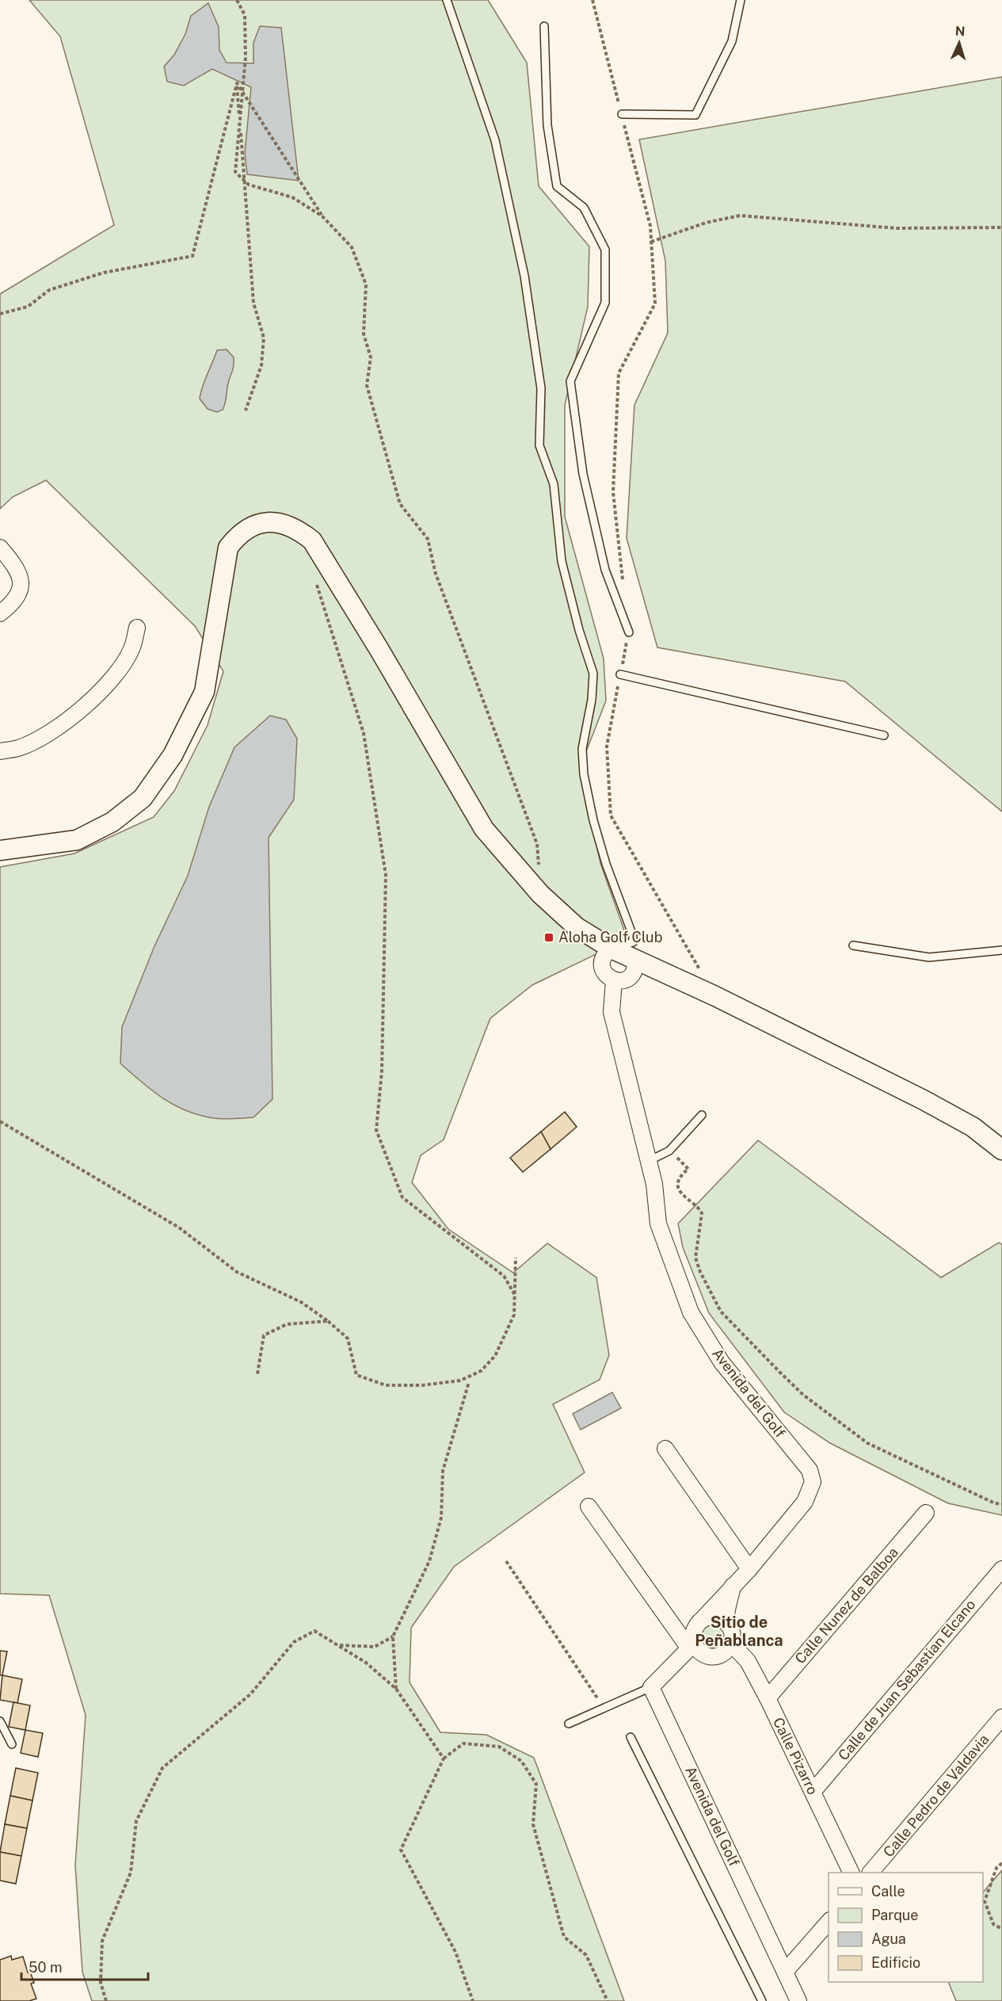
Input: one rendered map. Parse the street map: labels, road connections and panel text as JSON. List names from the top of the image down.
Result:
{
  "streets": {
    "street": [
      "Avenida del Golf",
      "Calle Nunez de Balboa",
      "Calle de Juan Sebastian Elcano",
      "Calle Pizarro",
      "Calle Pedro de Valdavia"
    ]
  },
  "crossings": [
    ["Avenida del Golf", "Calle Pizarro"],
    ["Calle Nunez de Balboa", "Calle Pizarro"],
    ["Calle de Juan Sebastian Elcano", "Calle Pizarro"]
  ],
  "districts": ["Sitio de Peñablanca"],
  "places": {
    "transit": ["Aloha Golf Club"]
  },
  "legend": [
    "Calle",
    "Parque",
    "Agua",
    "Edificio"
  ],
  "scale_bar": "50 m",
  "north": "top"
}
